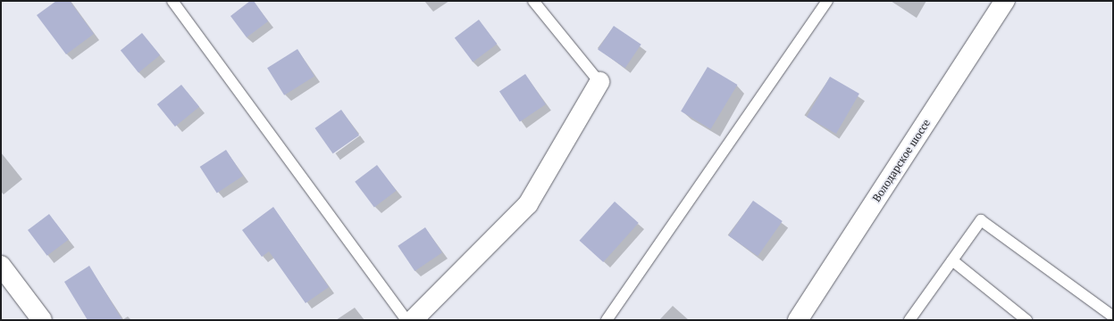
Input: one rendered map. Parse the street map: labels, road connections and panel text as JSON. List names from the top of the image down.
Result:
{
  "streets": {
    "main road": ["Володарское шоссе"]
  }
}
